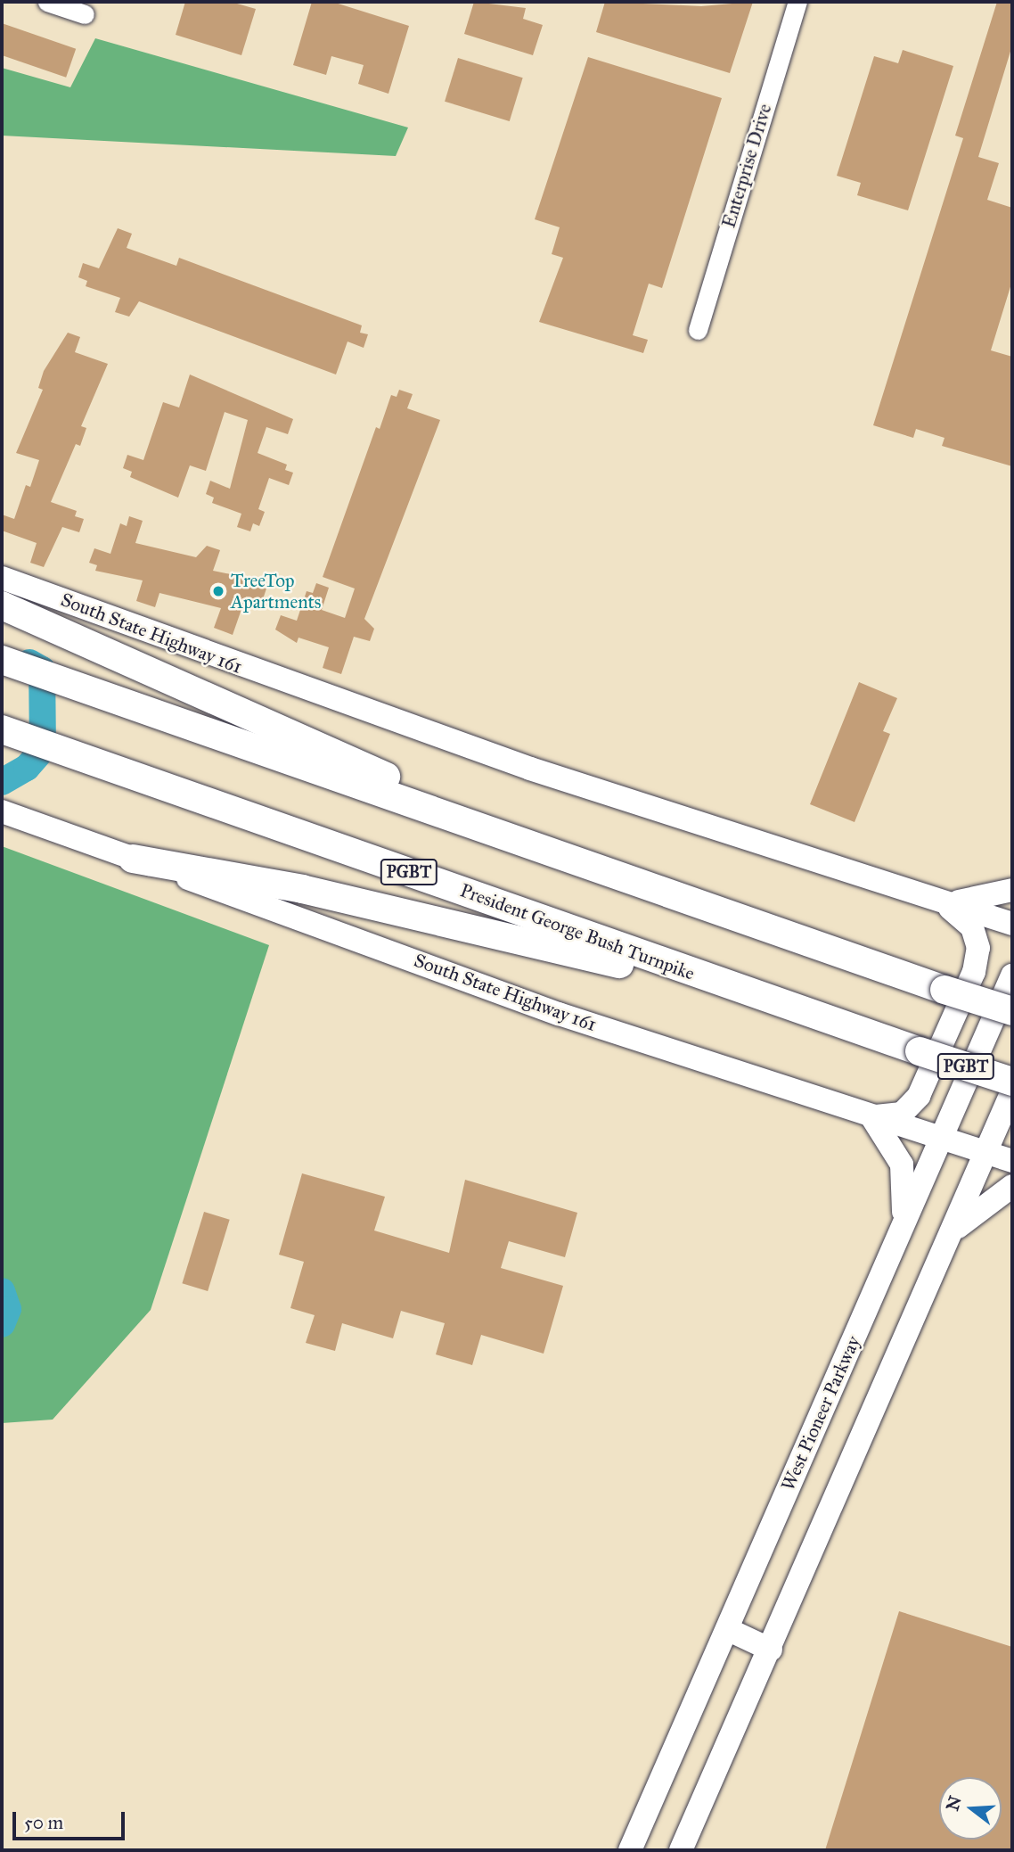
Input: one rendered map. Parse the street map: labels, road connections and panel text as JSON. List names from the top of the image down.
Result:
{
  "streets": {
    "highway": ["PGBT", "President George Bush Turnpike"],
    "main road": ["South State Highway 161", "West Pioneer Parkway"],
    "street": ["Enterprise Drive"]
  },
  "crossings": [
    ["South State Highway 161", "West Pioneer Parkway"]
  ],
  "places": ["TreeTop Apartments"],
  "scale_bar": "50 m",
  "north": "left"
}
